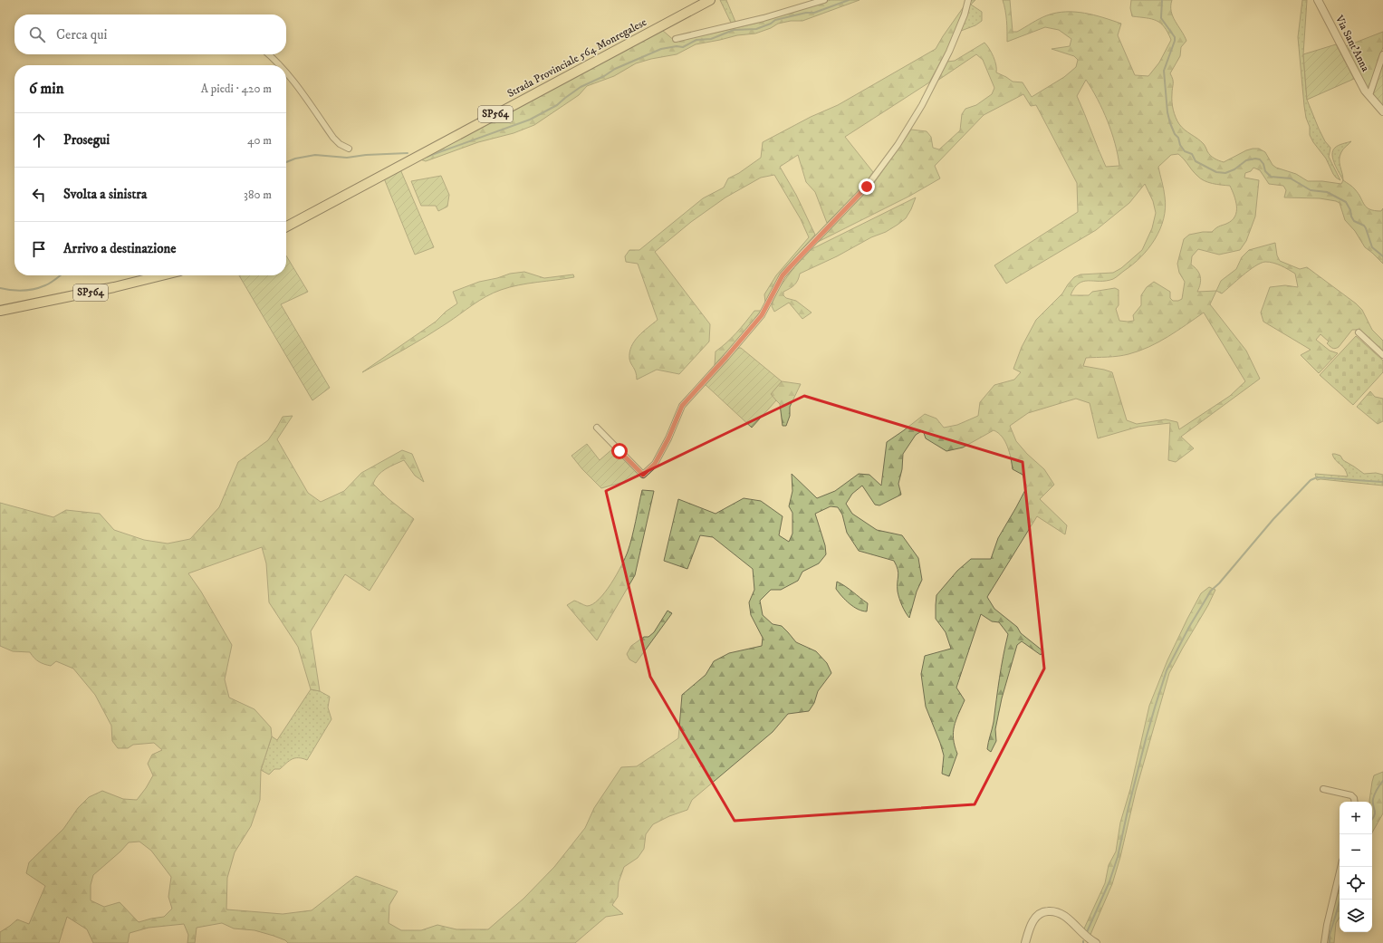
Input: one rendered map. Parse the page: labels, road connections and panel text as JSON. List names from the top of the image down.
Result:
{
  "streets": {
    "main road": ["Strada Provinciale 564 Monregalese", "SP564"],
    "street": ["Via Sant'Anna"]
  },
  "page": {
    "search": "Cerca qui",
    "heading": ["6 min", "A piedi · 420 m"],
    "list": [
      ["Prosegui", "40 m"],
      ["Svolta a sinistra", "380 m"],
      "Arrivo a destinazione"
    ],
    "map_buttons": ["+", "−"]
  }
}
